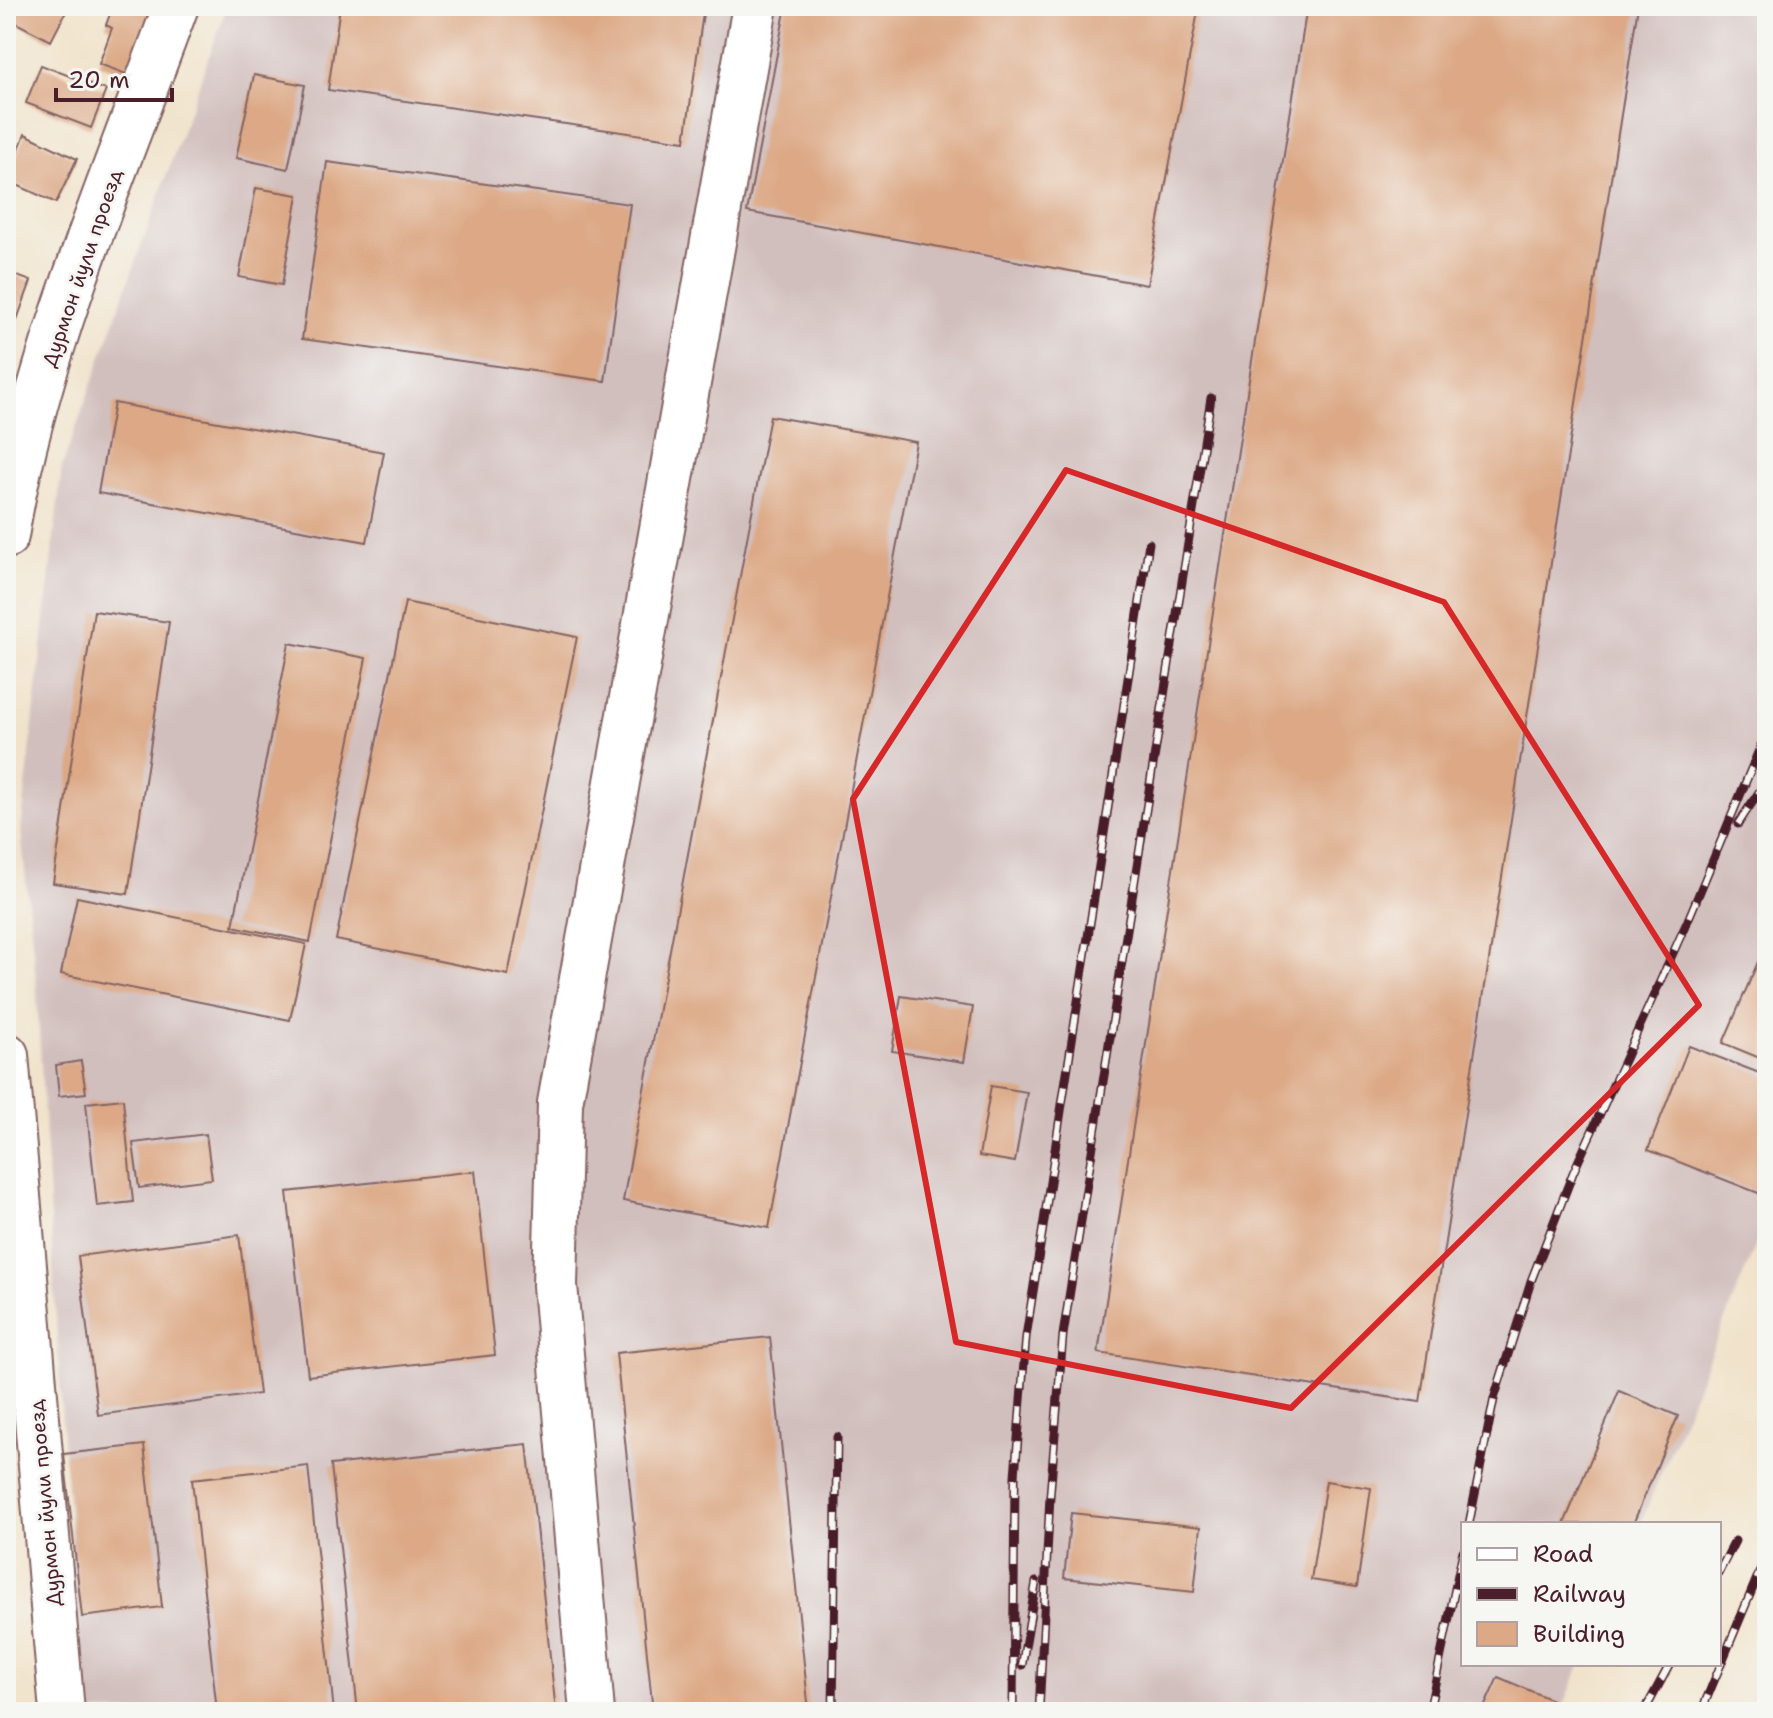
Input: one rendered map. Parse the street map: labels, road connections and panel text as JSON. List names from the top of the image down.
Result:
{
  "streets": {
    "street": ["Дурмон йули проезд"]
  },
  "legend": ["Road", "Railway", "Building"],
  "scale_bar": "20 m"
}
